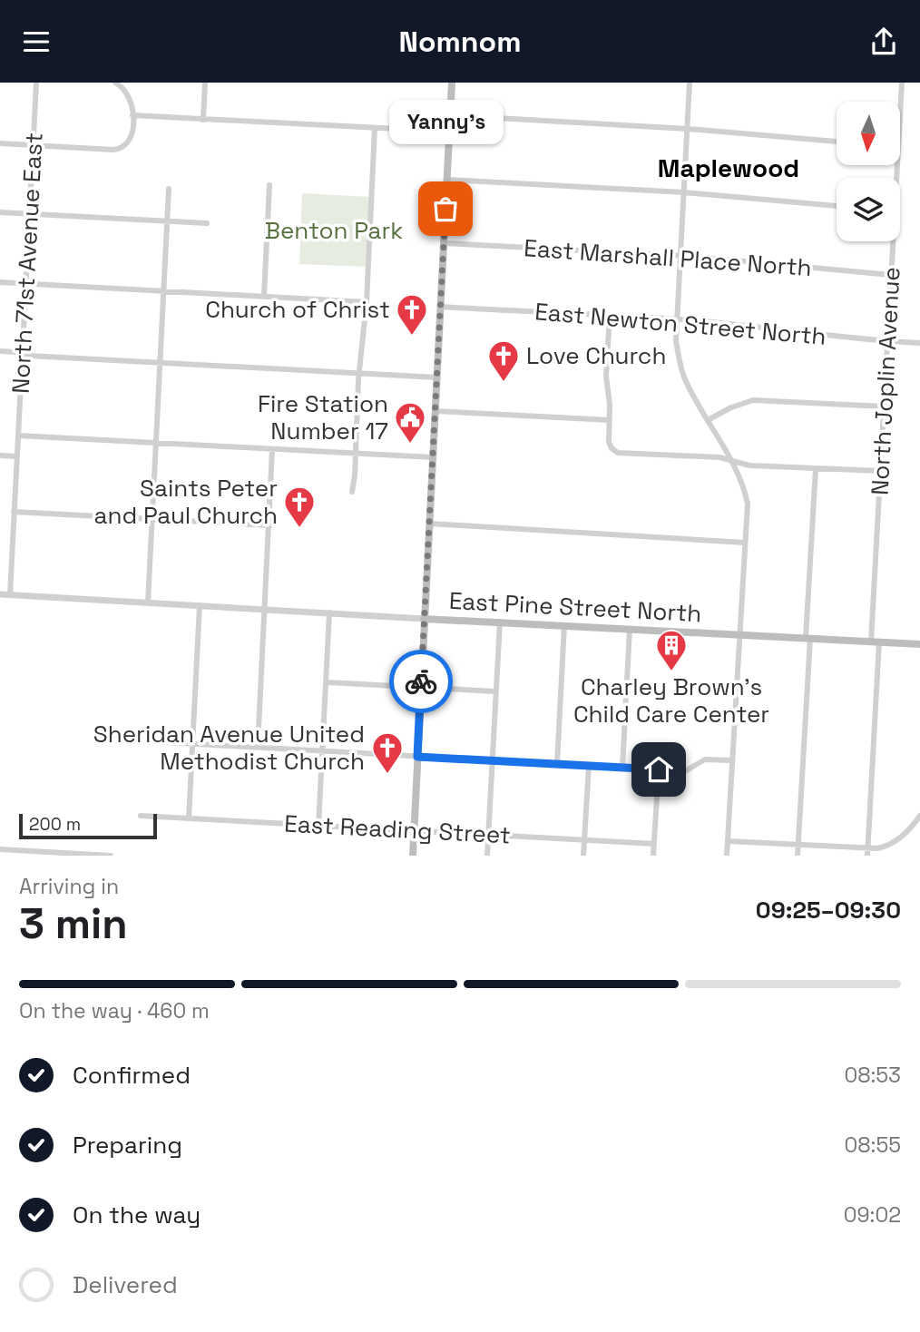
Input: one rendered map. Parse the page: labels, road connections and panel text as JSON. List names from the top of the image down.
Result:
{
  "streets": {
    "main road": ["East Pine Street North"],
    "street": [
      "East Marshall Place North",
      "North 71st Avenue East",
      "East Newton Street North",
      "North Joplin Avenue",
      "East Reading Street"
    ]
  },
  "crossings": [
    ["East Marshall Place North", "North Joplin Avenue"],
    ["North 71st Avenue East", "East Pine Street North"],
    ["East Newton Street North", "North Joplin Avenue"],
    ["North Joplin Avenue", "East Pine Street North"]
  ],
  "districts": ["Maplewood"],
  "parks": ["Benton Park"],
  "places": {
    "other": ["Yanny's"],
    "church": [
      "Church of Christ",
      "Love Church",
      "Saints Peter and Paul Church",
      "Sheridan Avenue United Methodist Church"
    ],
    "public building": ["Fire Station Number 17"],
    "building": ["Charley Brown's Child Care Center"]
  },
  "scale_bar": "200 m",
  "north": "bottom",
  "page": {
    "header": "Nomnom",
    "bubble": "Yanny's",
    "scale": "200 m",
    "heading": ["3 min", "Arriving in", "09:25–09:30"],
    "bar": "On the way · 460 m",
    "list": [
      ["Confirmed", "08:53"],
      ["Preparing", "08:55"],
      ["On the way", "09:02"],
      "Delivered"
    ]
  }
}
